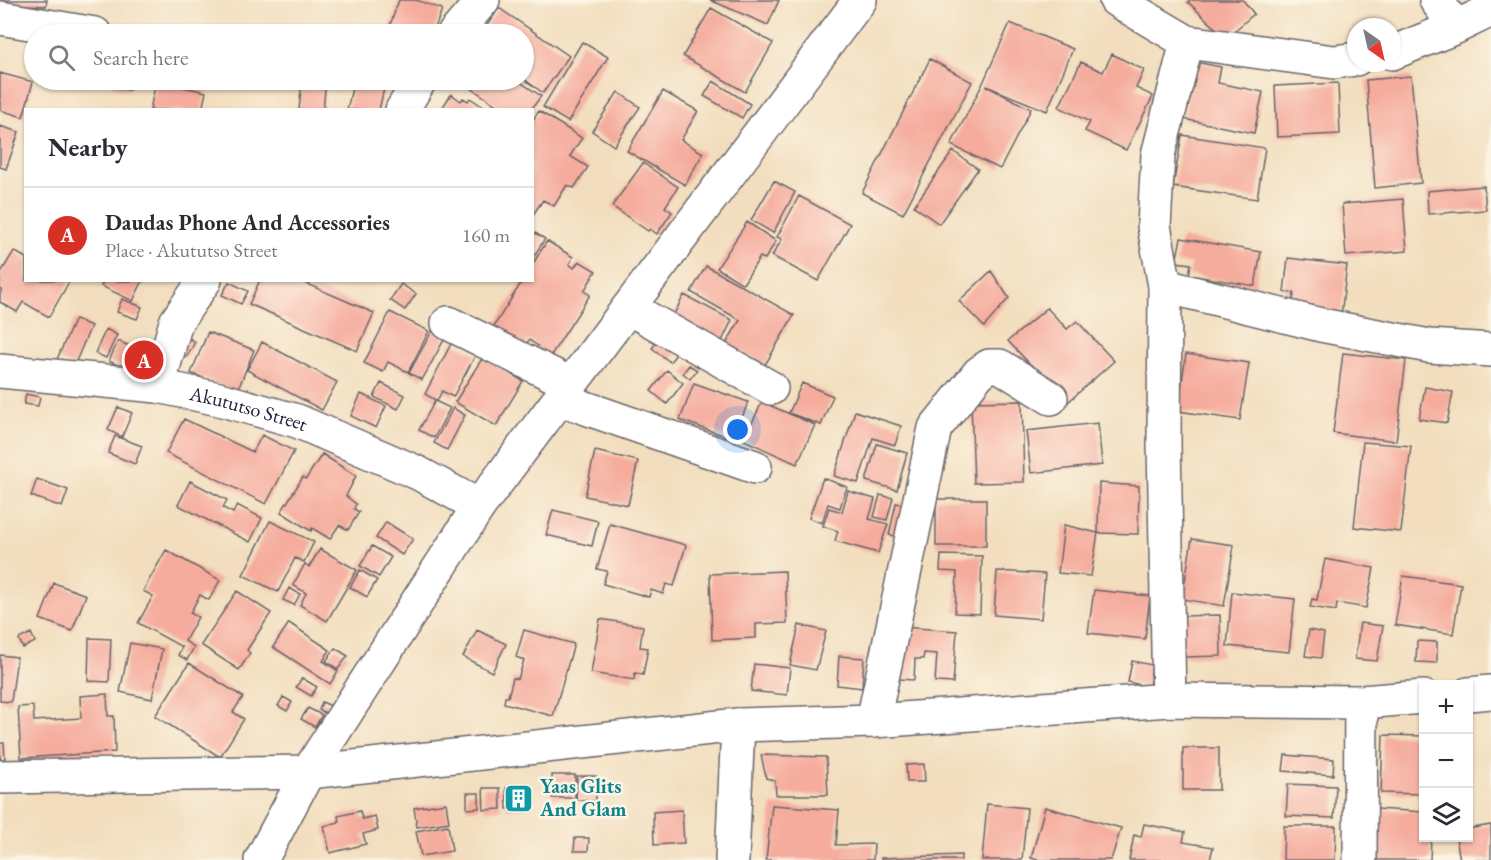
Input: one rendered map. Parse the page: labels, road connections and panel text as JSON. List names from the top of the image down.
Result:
{
  "streets": {
    "street": ["Akututso Street"]
  },
  "places": {
    "building": ["Yaas Glits And Glam"]
  },
  "north": "bottom right",
  "page": {
    "search": "Search here",
    "heading": "Nearby",
    "list": [
      {
        "mark": "A",
        "name": "Daudas Phone And Accessories",
        "note": "Place · Akututso Street",
        "value": "160 m"
      }
    ],
    "pins": "A",
    "map_buttons": ["+", "−"]
  }
}
